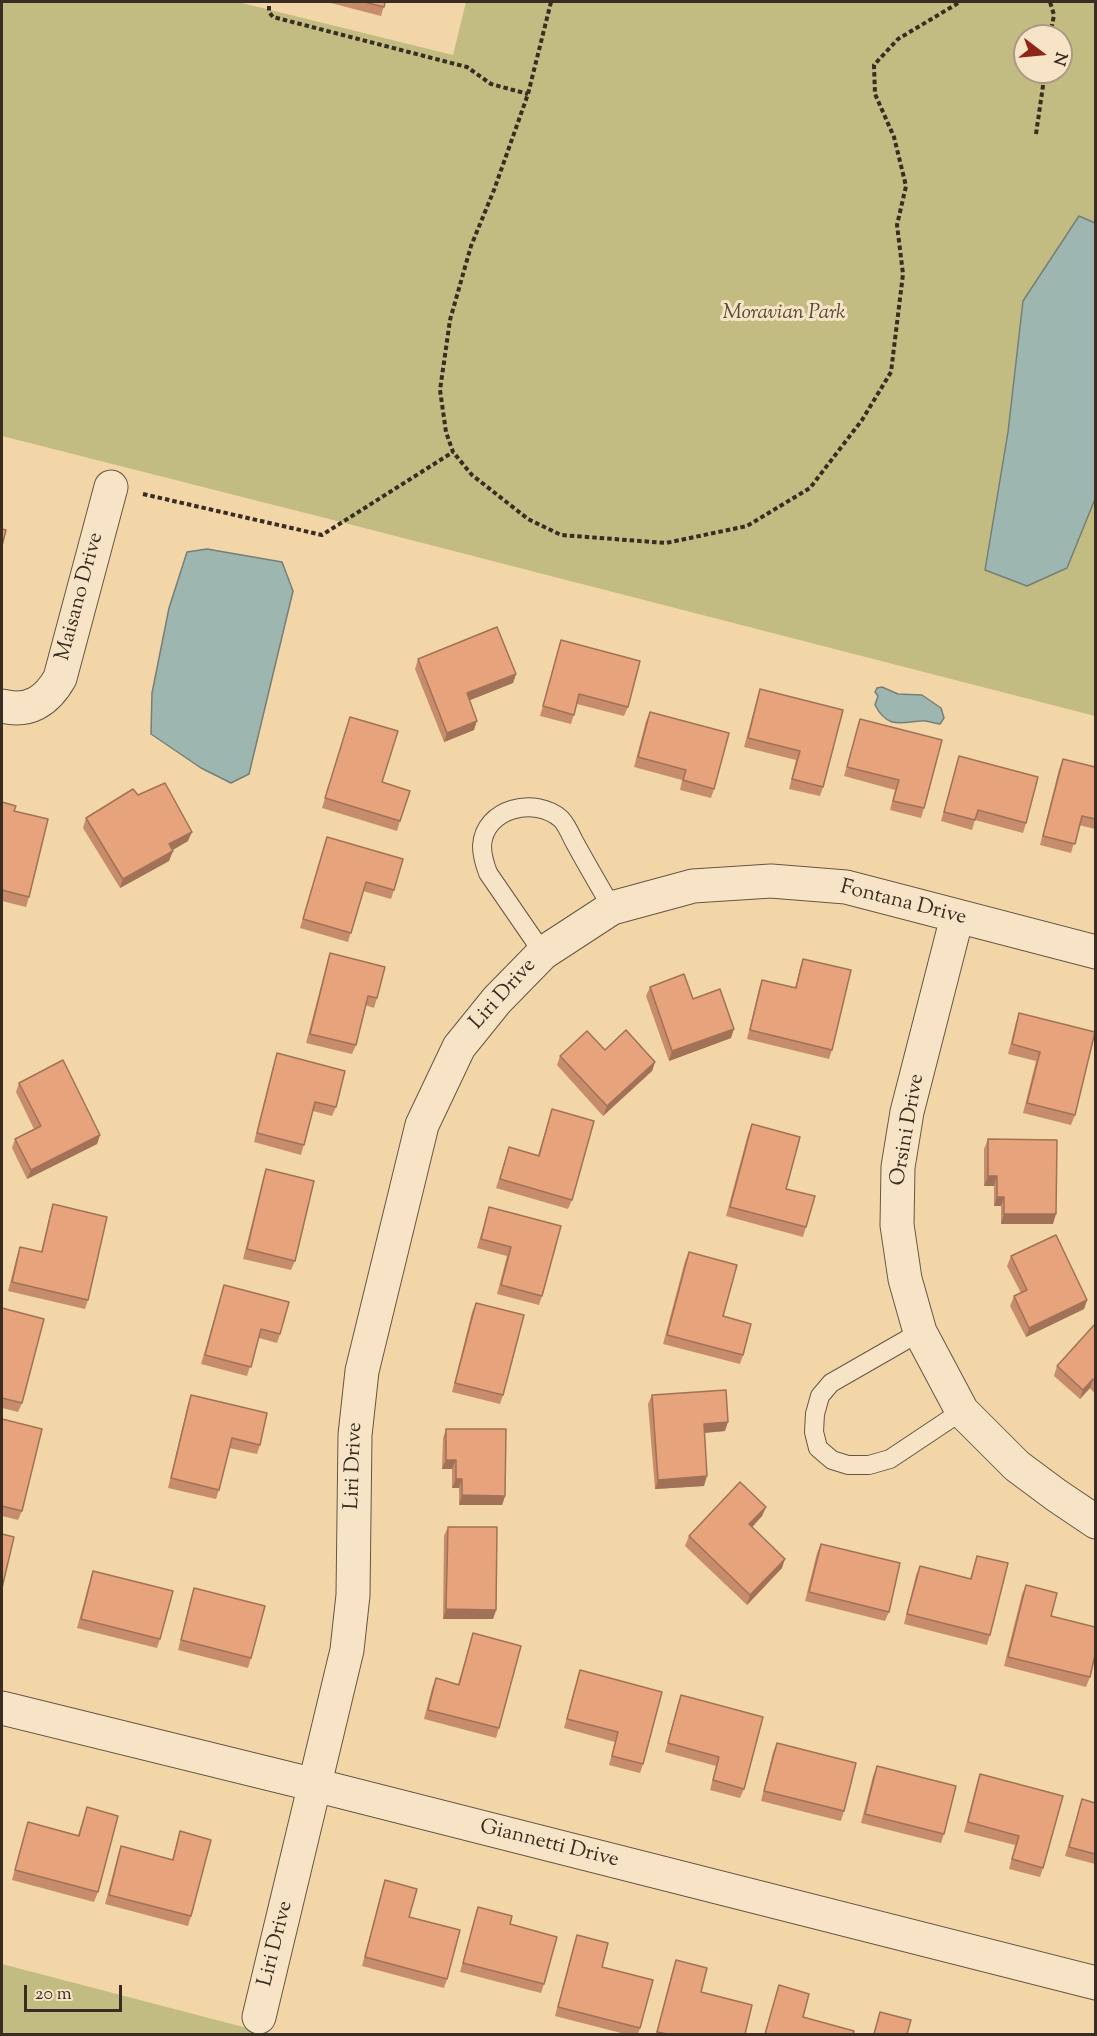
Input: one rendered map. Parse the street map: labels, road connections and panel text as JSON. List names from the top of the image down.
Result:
{
  "streets": {
    "street": [
      "Maisano Drive",
      "Fontana Drive",
      "Liri Drive",
      "Orsini Drive",
      "Giannetti Drive"
    ]
  },
  "crossings": [
    ["Fontana Drive", "Liri Drive"],
    ["Fontana Drive", "Orsini Drive"],
    ["Liri Drive", "Giannetti Drive"]
  ],
  "parks": ["Moravian Park"],
  "scale_bar": "20 m",
  "north": "right"
}
